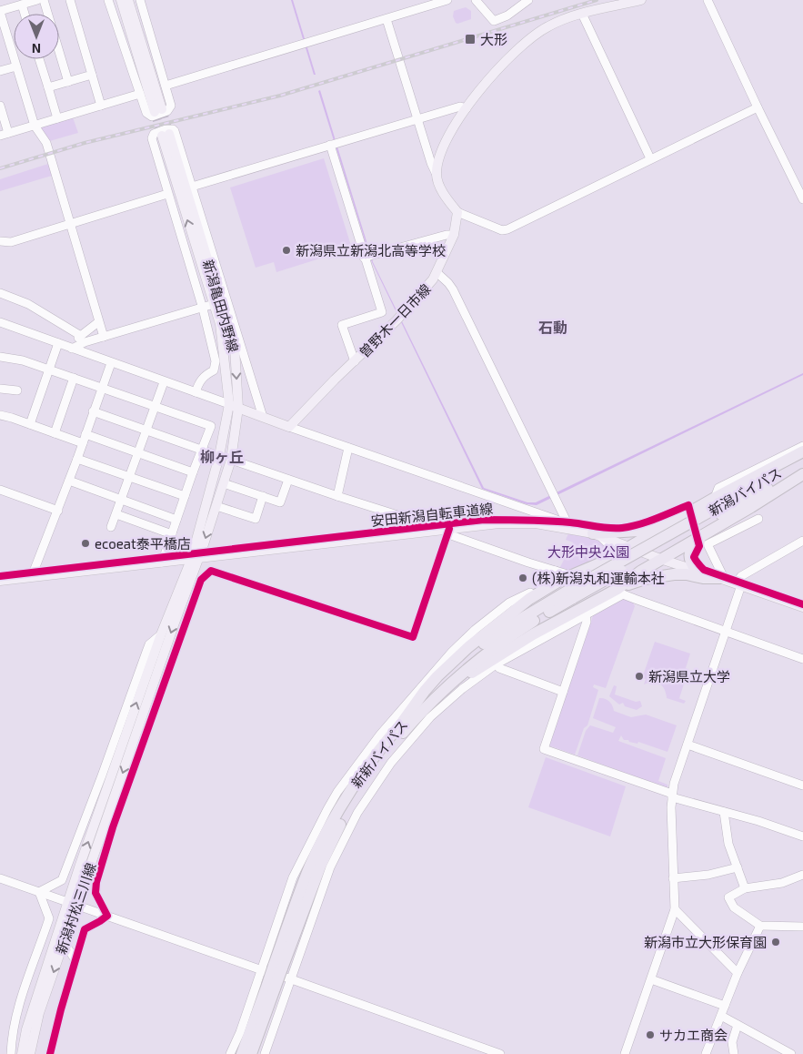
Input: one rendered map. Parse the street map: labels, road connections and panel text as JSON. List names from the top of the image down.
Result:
{
  "streets": {
    "highway": ["新潟バイパス", "新新バイパス"],
    "main road": ["新潟亀田内野線", "曽野木一日市線", "新潟村松三川線"],
    "cycle path": ["安田新潟自転車道線"]
  },
  "crossings": [
    ["新潟亀田内野線", "新潟村松三川線"],
    ["新潟バイパス", "新新バイパス"]
  ],
  "districts": ["石動", "柳ヶ丘"],
  "parks": ["大形中央公園"],
  "places": {
    "transit": ["大形"],
    "other": [
      "新潟県立新潟北高等学校",
      "ecoeat泰平橋店",
      "(株)新潟丸和運輸本社",
      "新潟県立大学",
      "新潟市立大形保育園",
      "サカエ商会"
    ]
  },
  "north": "bottom"
}
